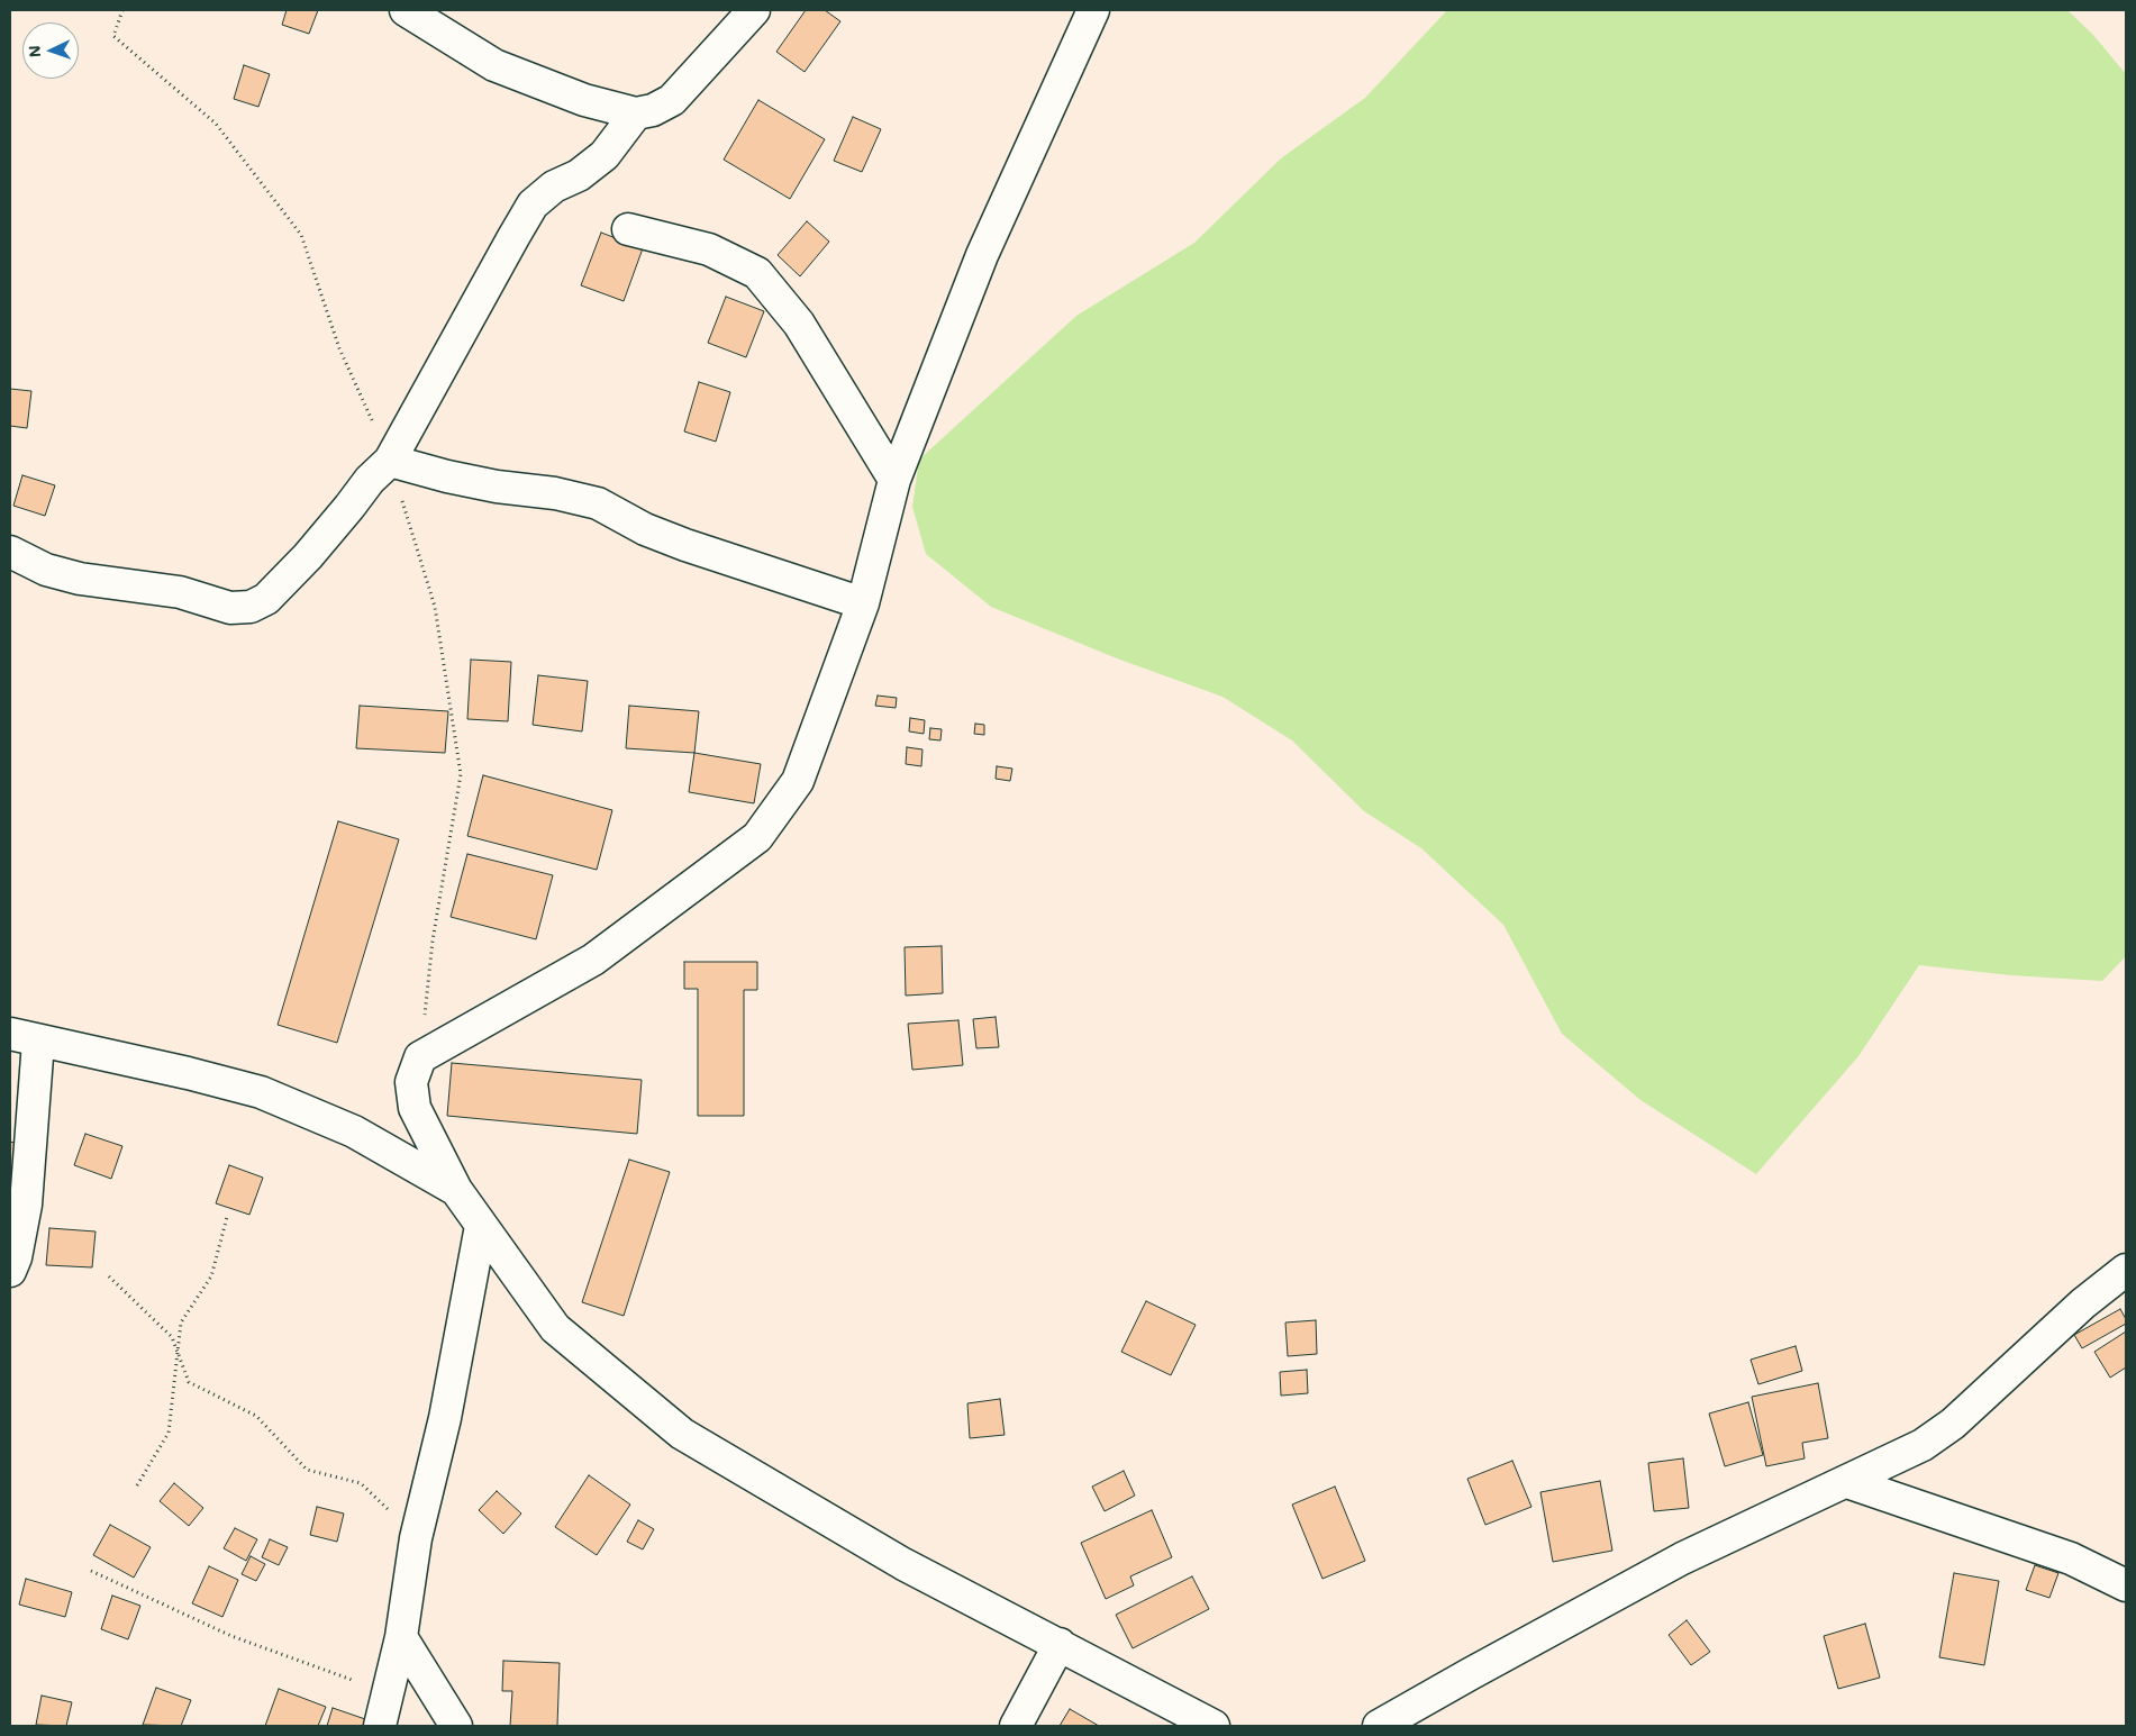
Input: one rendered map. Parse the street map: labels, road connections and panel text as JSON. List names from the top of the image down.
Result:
{
  "north": "left"
}
